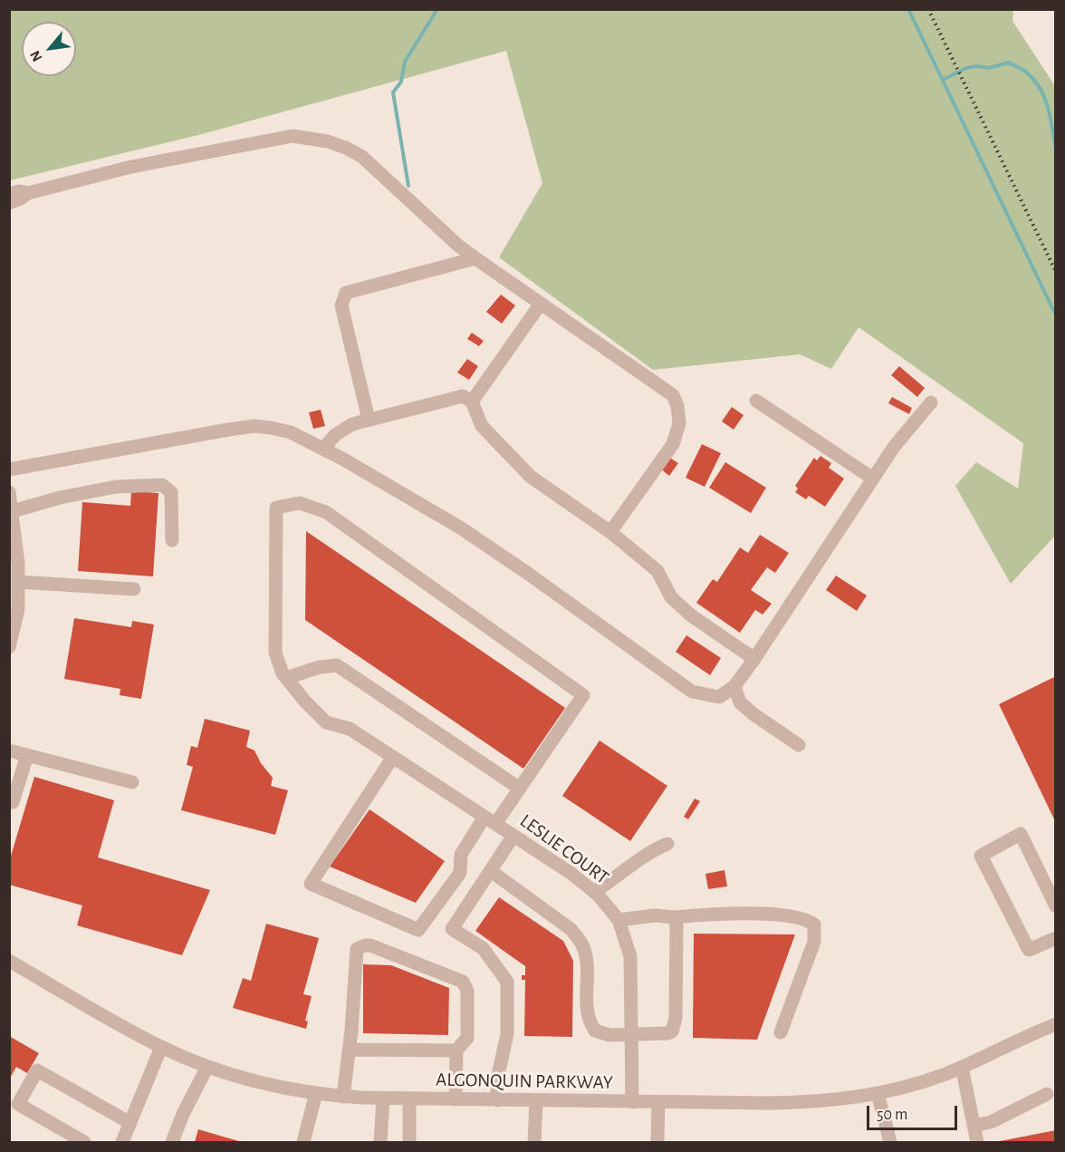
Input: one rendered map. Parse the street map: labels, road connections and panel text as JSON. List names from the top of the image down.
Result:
{
  "streets": {
    "street": ["LESLIE COURT", "ALGONQUIN PARKWAY"]
  },
  "crossings": [
    ["LESLIE COURT", "ALGONQUIN PARKWAY"]
  ],
  "scale_bar": "50 m",
  "north": "bottom left"
}
